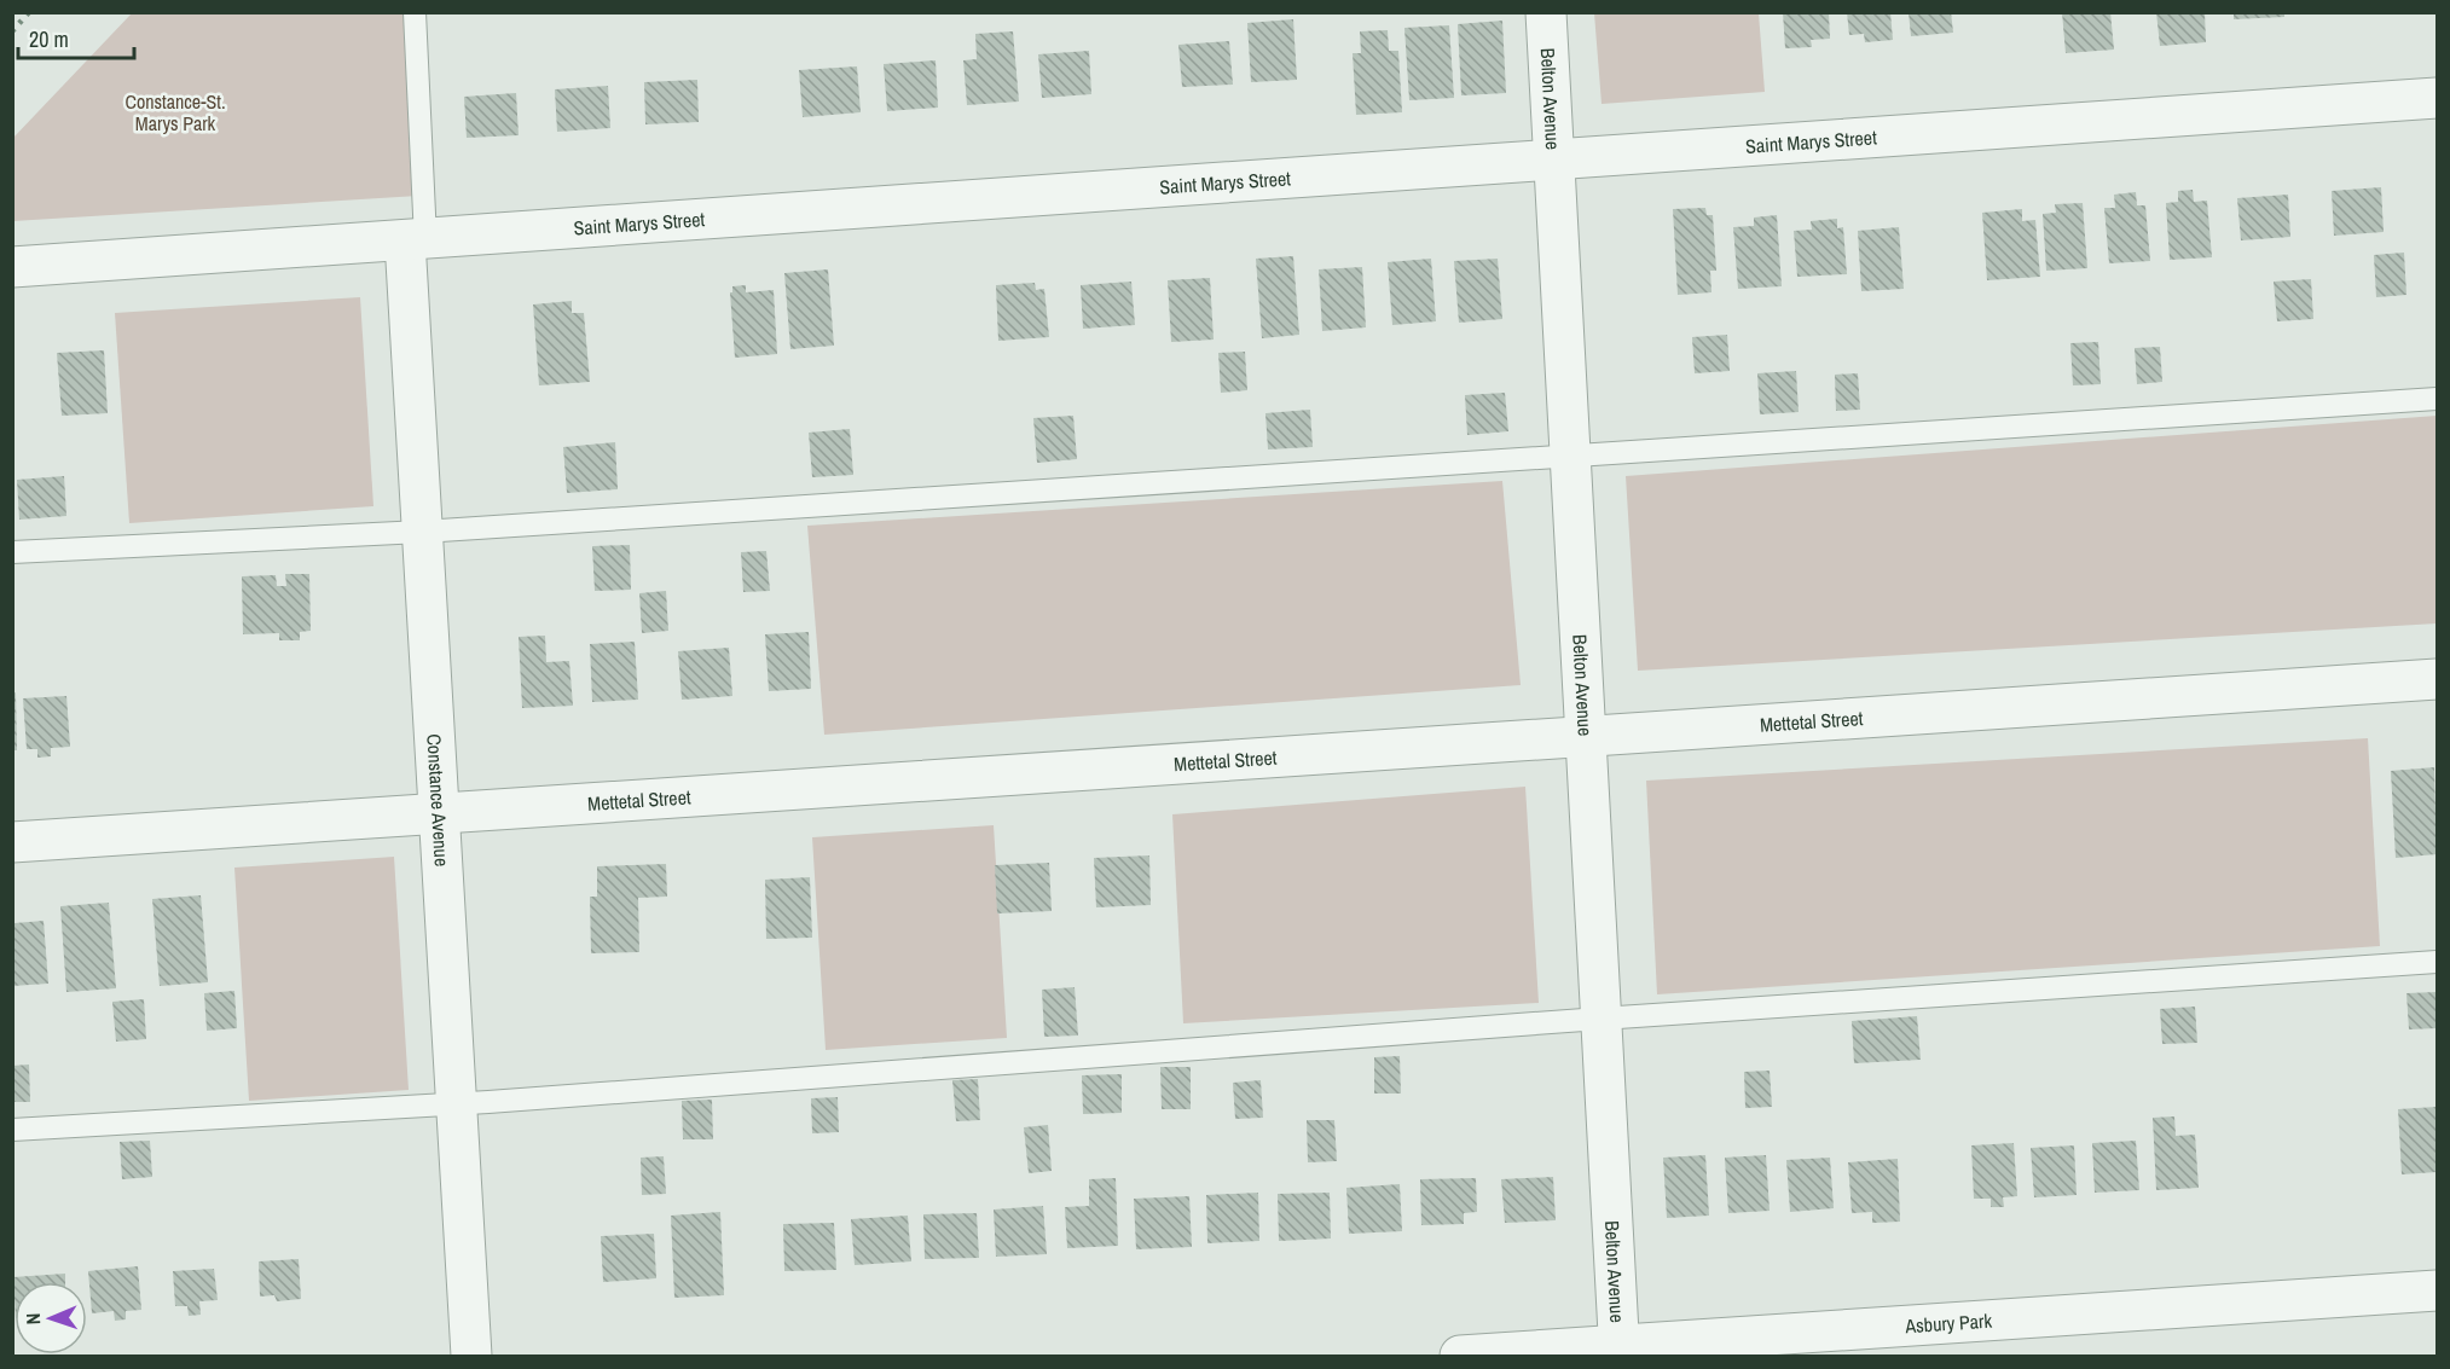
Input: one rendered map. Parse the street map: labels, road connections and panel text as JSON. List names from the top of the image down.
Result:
{
  "streets": {
    "street": [
      "Belton Avenue",
      "Saint Marys Street",
      "Mettetal Street",
      "Constance Avenue",
      "Asbury Park"
    ]
  },
  "crossings": [
    ["Belton Avenue", "Saint Marys Street"],
    ["Belton Avenue", "Mettetal Street"],
    ["Belton Avenue", "Asbury Park"],
    ["Saint Marys Street", "Constance Avenue"],
    ["Mettetal Street", "Constance Avenue"]
  ],
  "parks": ["Constance-St. Marys Park"],
  "scale_bar": "20 m",
  "north": "left"
}
